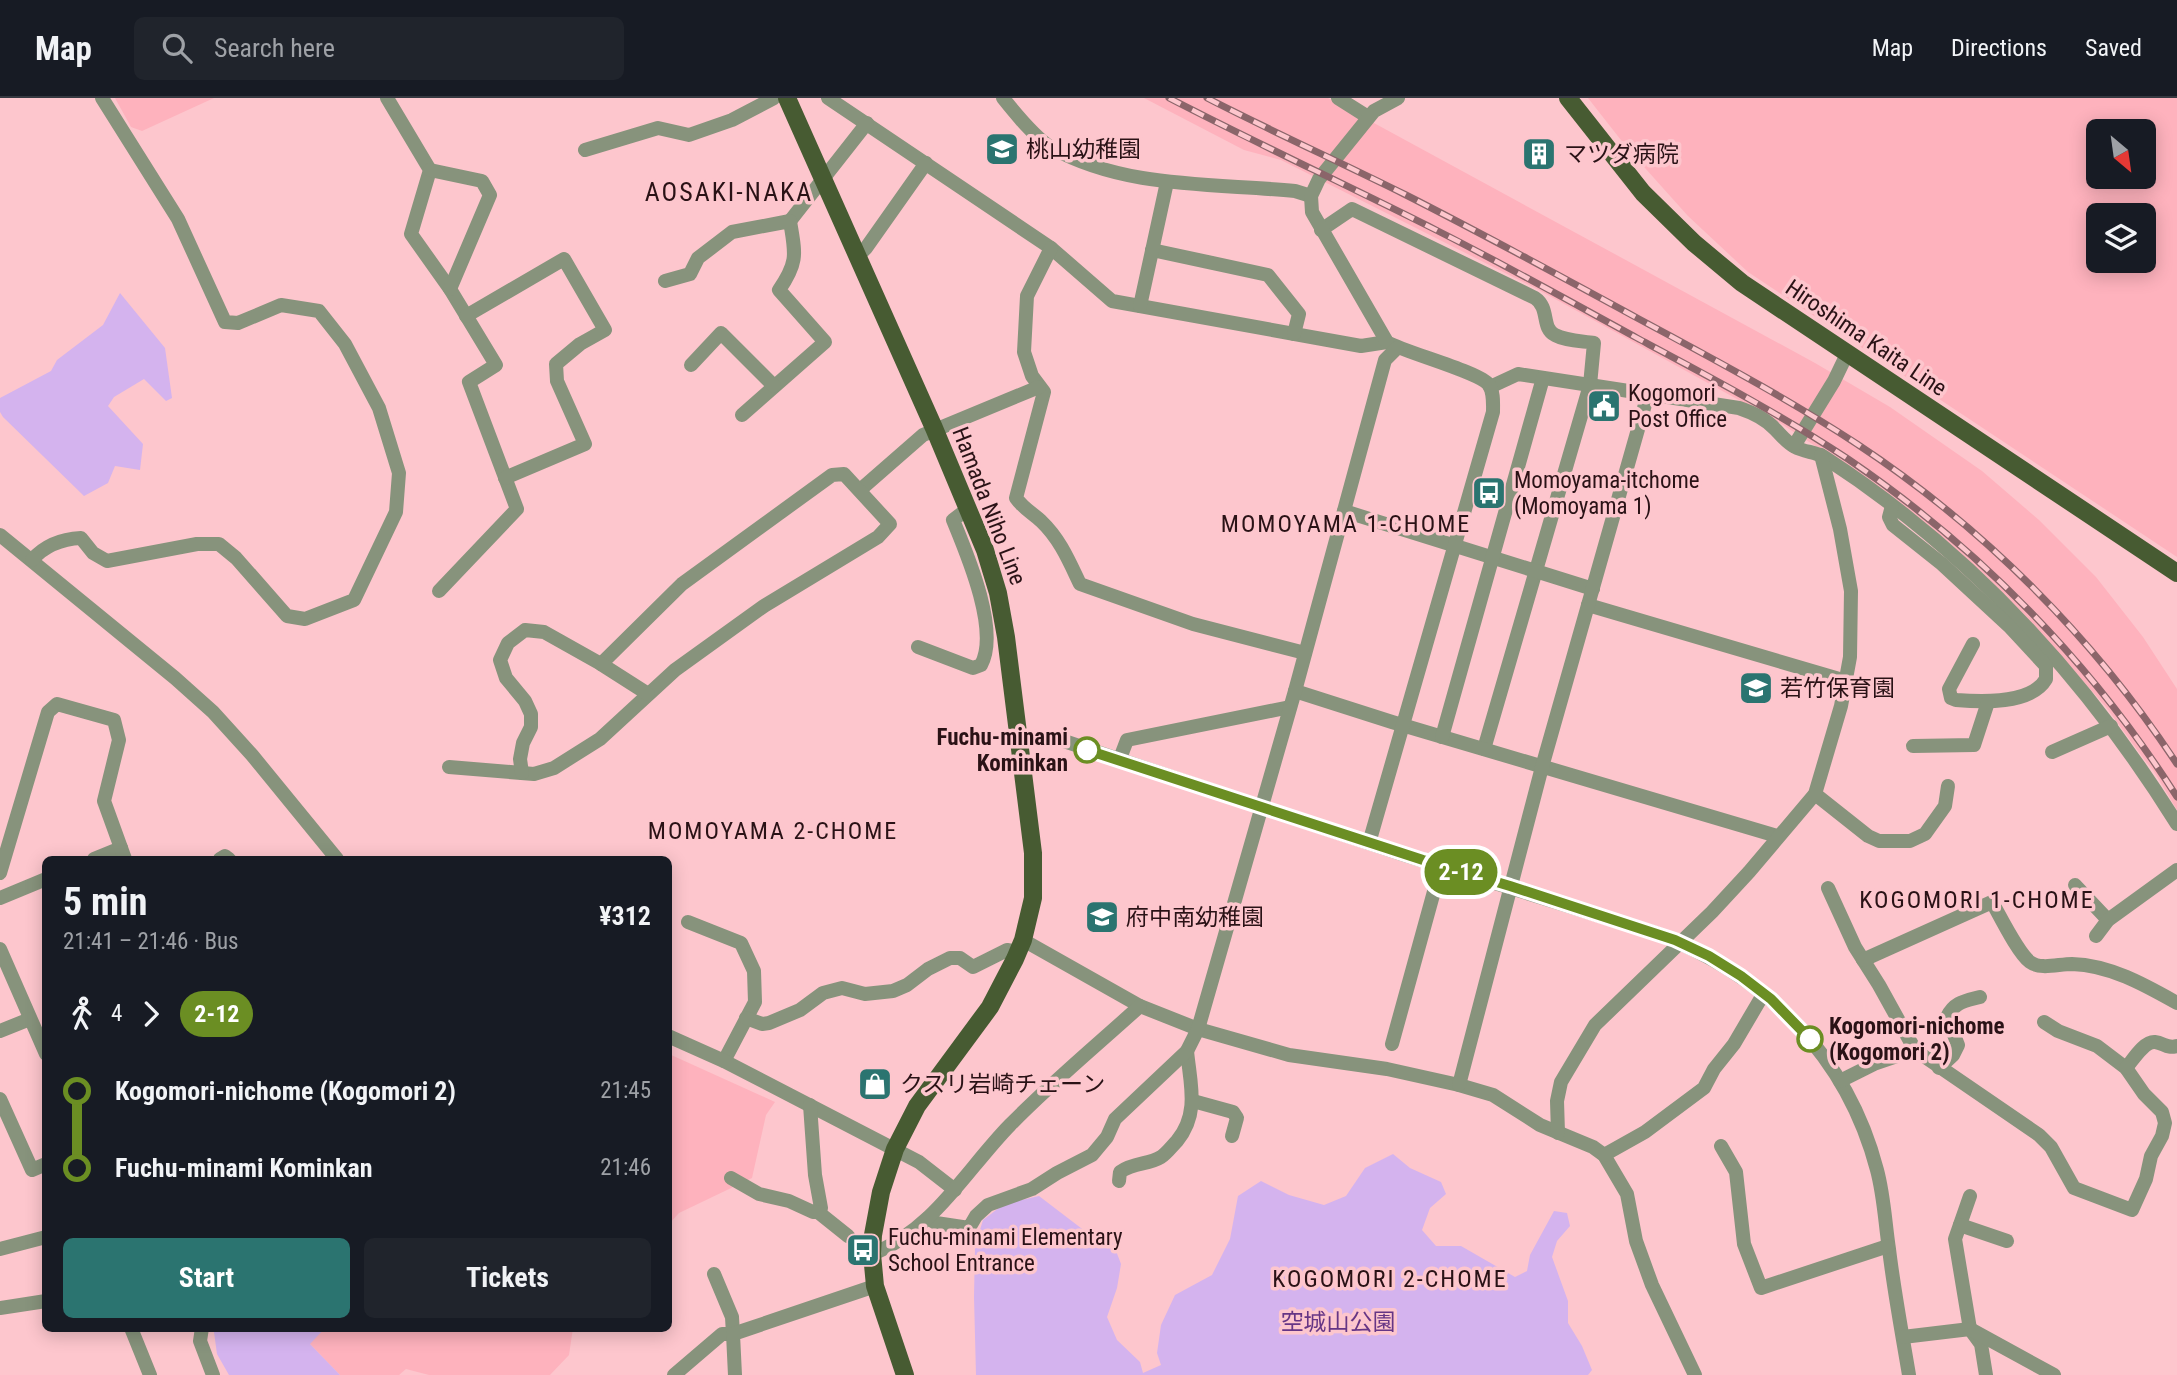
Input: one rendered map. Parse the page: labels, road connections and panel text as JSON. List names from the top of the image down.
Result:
{
  "streets": {
    "main road": ["Hiroshima Kaita Line", "Hamada Niho Line"]
  },
  "districts": [
    "AOSAKI-NAKA",
    "MOMOYAMA 1-CHOME",
    "MOMOYAMA 2-CHOME",
    "KOGOMORI 1-CHOME",
    "KOGOMORI 2-CHOME"
  ],
  "parks": ["空城山公園"],
  "places": {
    "school or university": ["桃山幼稚園", "若竹保育園", "府中南幼稚園"],
    "building": ["マツダ病院"],
    "public building": ["Kogomori Post Office"],
    "bus stop": ["Momoyama-itchome (Momoyama 1)", "Fuchu-minami Elementary School Entrance"],
    "other": ["Fuchu-minami Kominkan", "Kogomori-nichome (Kogomori 2)"],
    "shop": ["クスリ岩崎チェーン"]
  },
  "lines": ["bus line 2-12"],
  "north": "bottom right",
  "page": {
    "header": "Map",
    "search": "Search here",
    "nav": ["Map", "Directions", "Saved"],
    "on_map": "2-12",
    "heading": ["5 min", "21:41 – 21:46 · Bus", "¥312"],
    "legs": ["4", "2-12"],
    "list": [
      {
        "name": "Kogomori-nichome (Kogomori 2)",
        "value": "21:45"
      },
      {
        "name": "Fuchu-minami Kominkan",
        "value": "21:46"
      }
    ],
    "buttons": ["Start", "Tickets"]
  }
}
